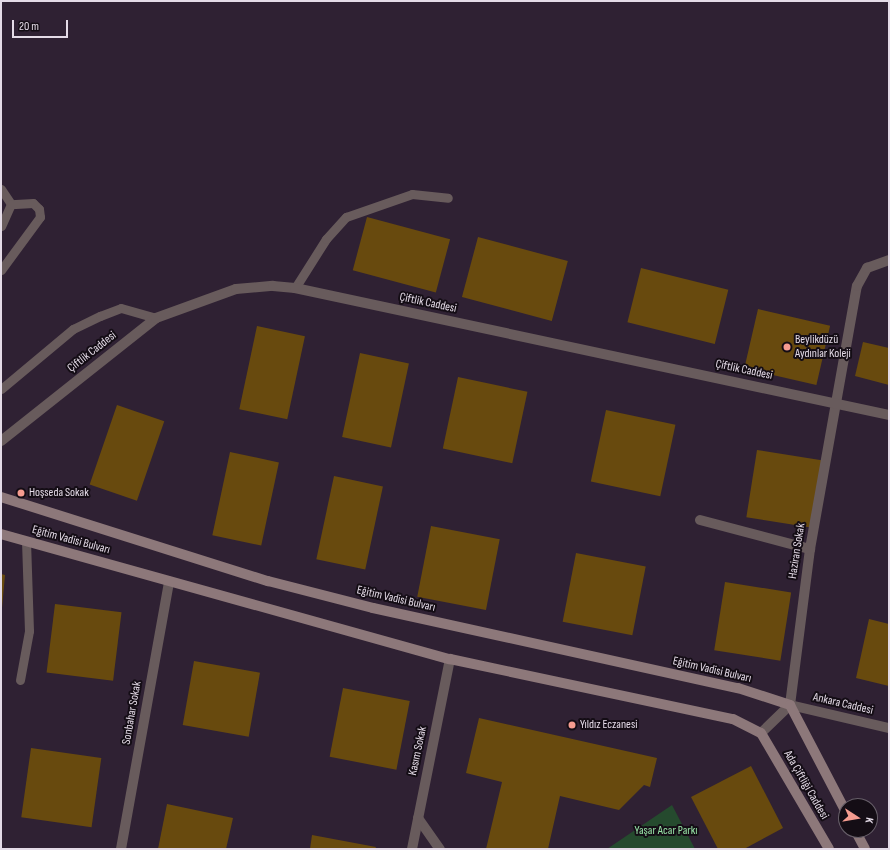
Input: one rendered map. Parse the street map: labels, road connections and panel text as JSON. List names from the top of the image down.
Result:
{
  "streets": {
    "main road": ["Eğitim Vadisi Bulvarı", "Ada Çiftliği Caddesi"],
    "street": [
      "Çiftlik Caddesi",
      "Haziran Sokak",
      "Ankara Caddesi",
      "Sonbahar Sokak",
      "Kasım Sokak"
    ]
  },
  "crossings": [
    ["Çiftlik Caddesi", "Haziran Sokak"],
    ["Eğitim Vadisi Bulvarı", "Haziran Sokak"],
    ["Eğitim Vadisi Bulvarı", "Ankara Caddesi"],
    ["Eğitim Vadisi Bulvarı", "Sonbahar Sokak"],
    ["Eğitim Vadisi Bulvarı", "Kasım Sokak"],
    ["Eğitim Vadisi Bulvarı", "Ada Çiftliği Caddesi"],
    ["Haziran Sokak", "Ankara Caddesi"],
    ["Haziran Sokak", "Ada Çiftliği Caddesi"],
    ["Ankara Caddesi", "Ada Çiftliği Caddesi"]
  ],
  "parks": ["Yaşar Acar Parkı"],
  "places": ["Beylikdüzü Aydınlar Koleji", "Hoşseda Sokak", "Yıldız Eczanesi"],
  "scale_bar": "20 m",
  "north": "right"
}
